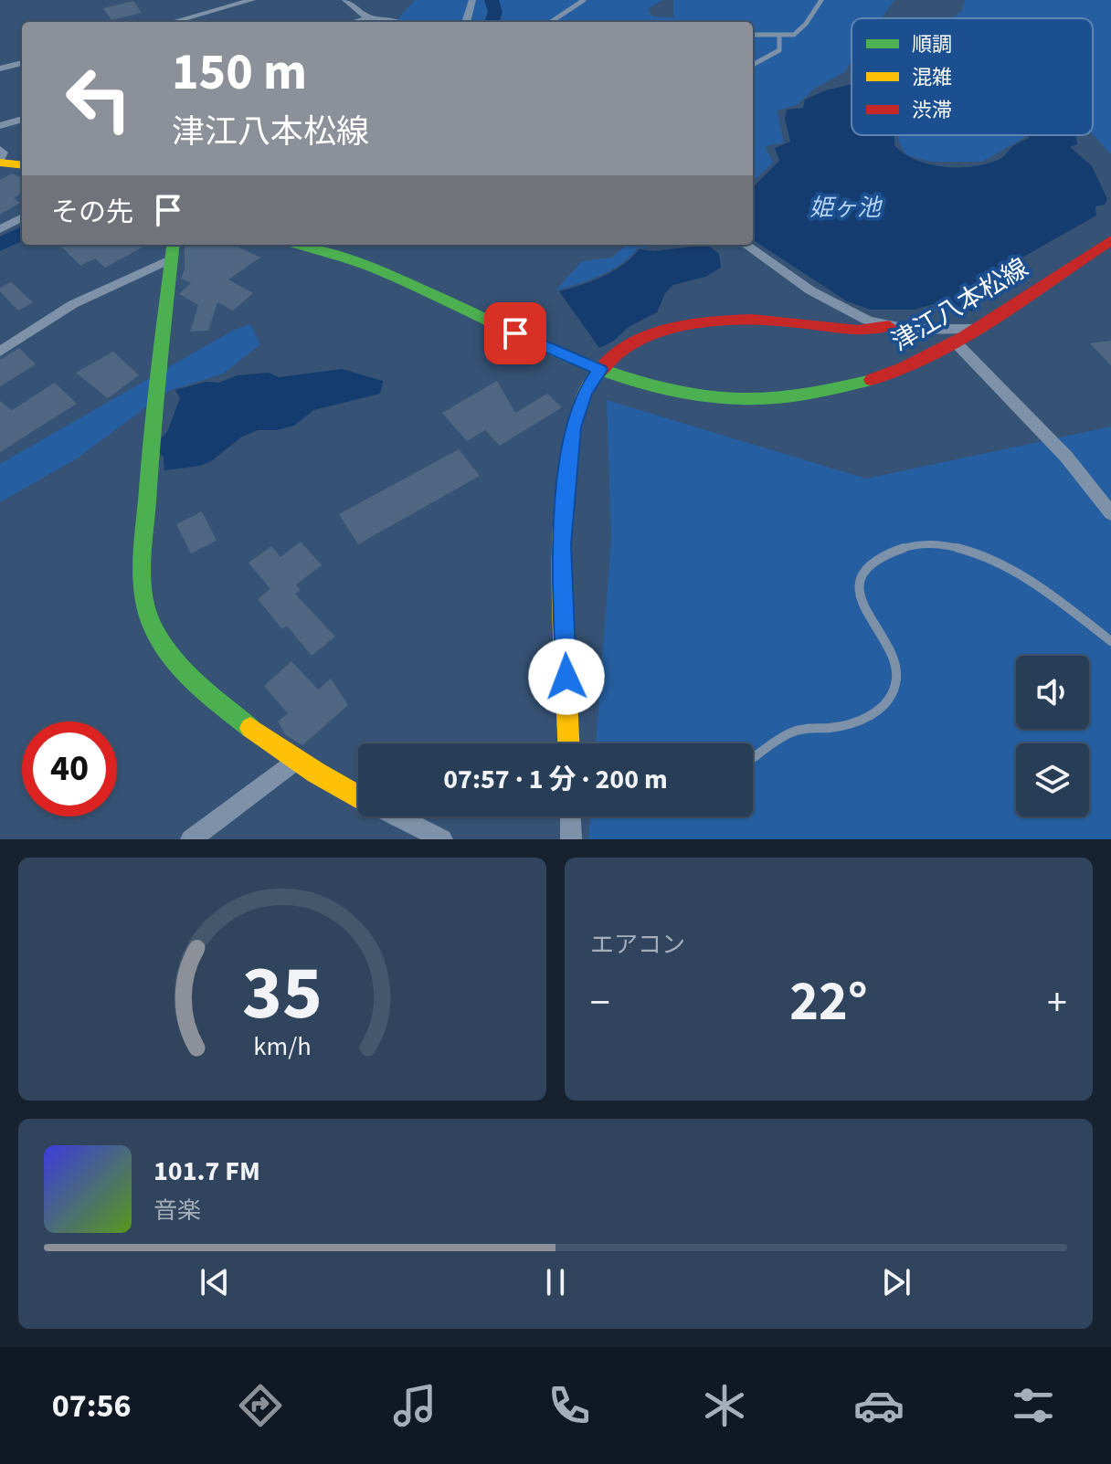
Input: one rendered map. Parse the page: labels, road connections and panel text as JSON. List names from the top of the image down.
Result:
{
  "streets": {
    "street": ["津江八本松線"]
  },
  "water": ["姫ヶ池"],
  "legend": ["順調", "混雑", "渋滞"],
  "page": {
    "turn": ["150 m", "津江八本松線"],
    "then": "その先",
    "limit": "40",
    "trip": "07:57 · 1 分 · 200 m",
    "tile": "エアコン",
    "heat": ["−", "22°", "+"],
    "song": ["101.7 FM", "音楽"],
    "tabs": "07:56",
    "gauge": ["35", "km/h"]
  }
}
